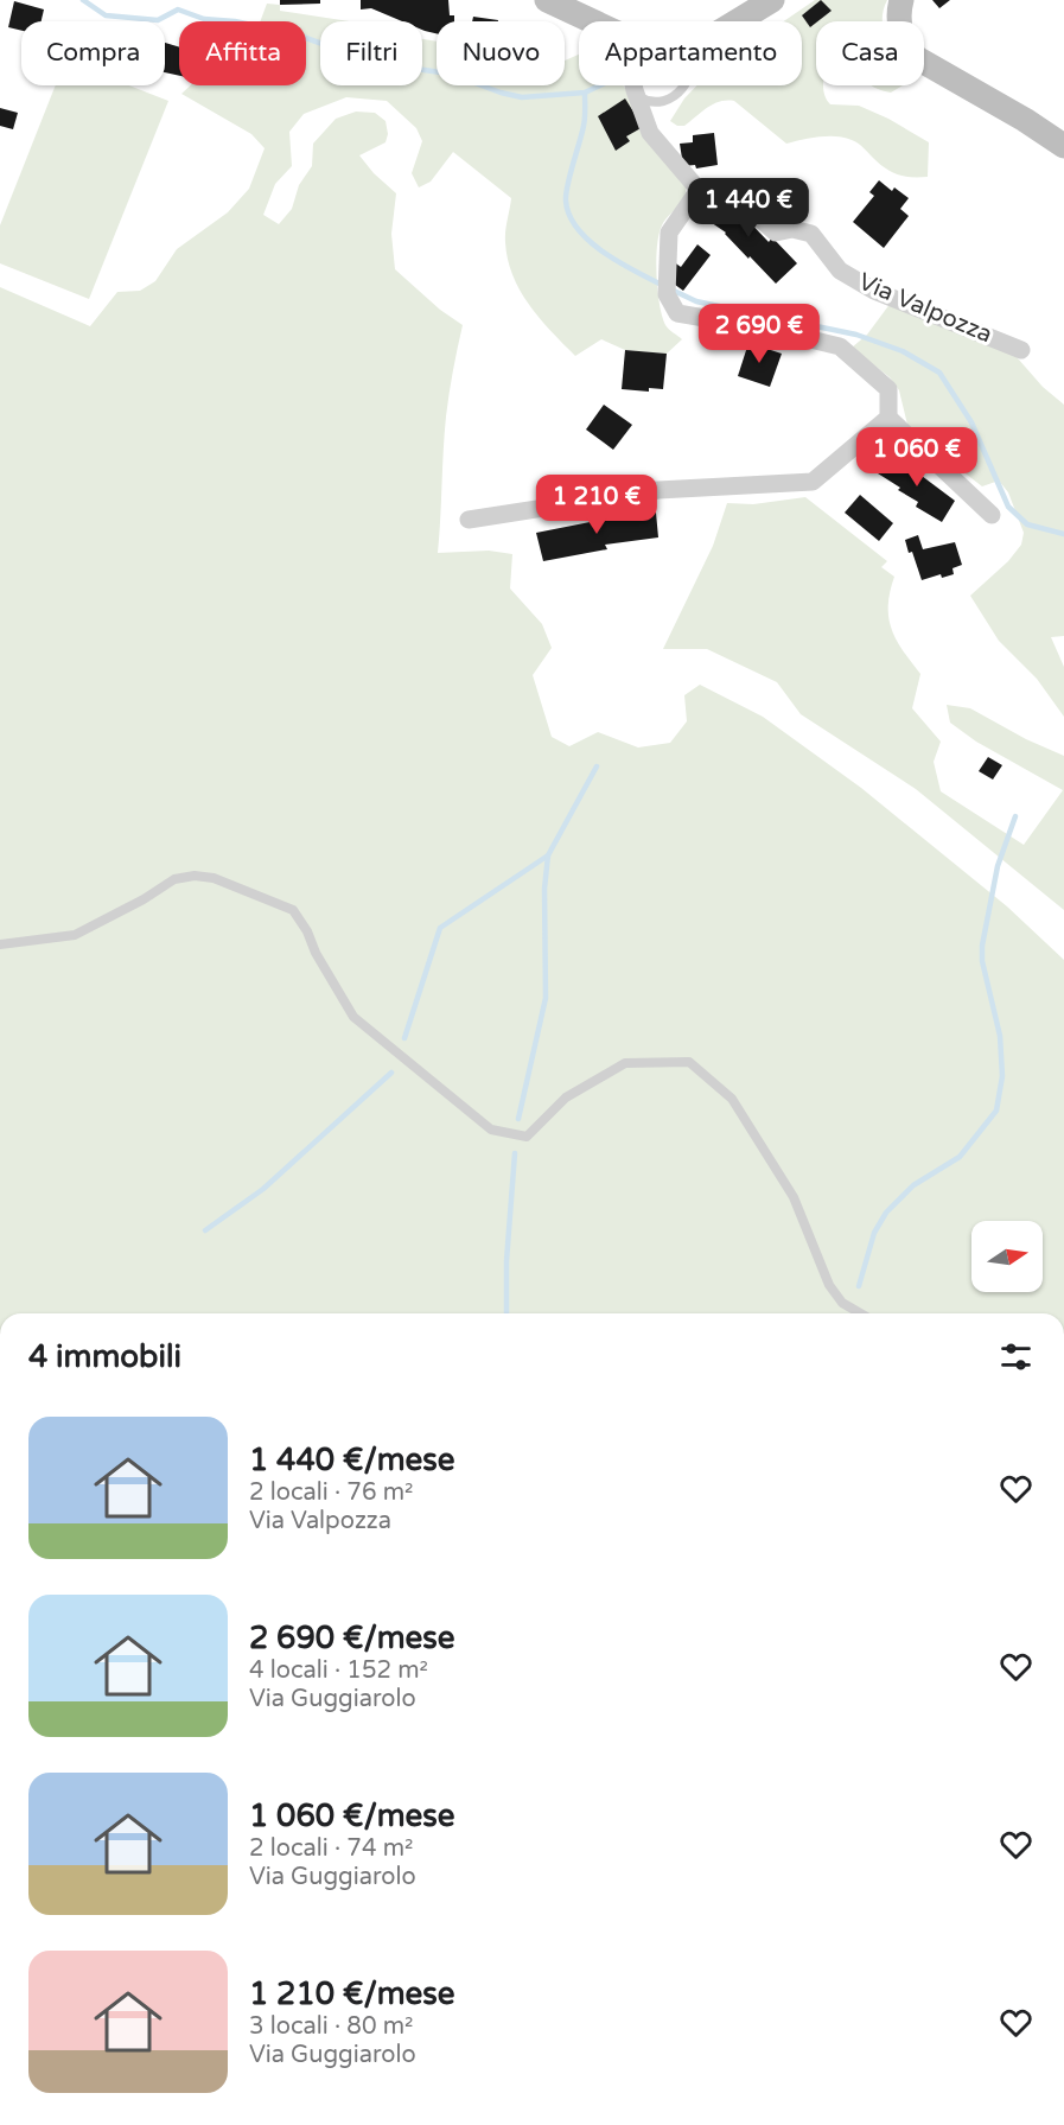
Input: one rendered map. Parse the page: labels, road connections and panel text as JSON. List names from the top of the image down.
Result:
{
  "streets": {
    "street": ["Via Valpozza"]
  },
  "north": "right",
  "page": {
    "chip": [
      "Compra",
      "Affitta",
      "Filtri",
      "Nuovo",
      "Appartamento",
      "Casa"
    ],
    "price": [
      "1 440 €",
      "2 690 €",
      "1 060 €",
      "1 210 €"
    ],
    "heading": "4 immobili",
    "list": [
      {
        "name": "1 440 €/mese",
        "note": "2 locali · 76 m² · Via Valpozza"
      },
      {
        "name": "2 690 €/mese",
        "note": "4 locali · 152 m² · Via Guggiarolo"
      },
      {
        "name": "1 060 €/mese",
        "note": "2 locali · 74 m² · Via Guggiarolo"
      },
      {
        "name": "1 210 €/mese",
        "note": "3 locali · 80 m² · Via Guggiarolo"
      }
    ]
  }
}
